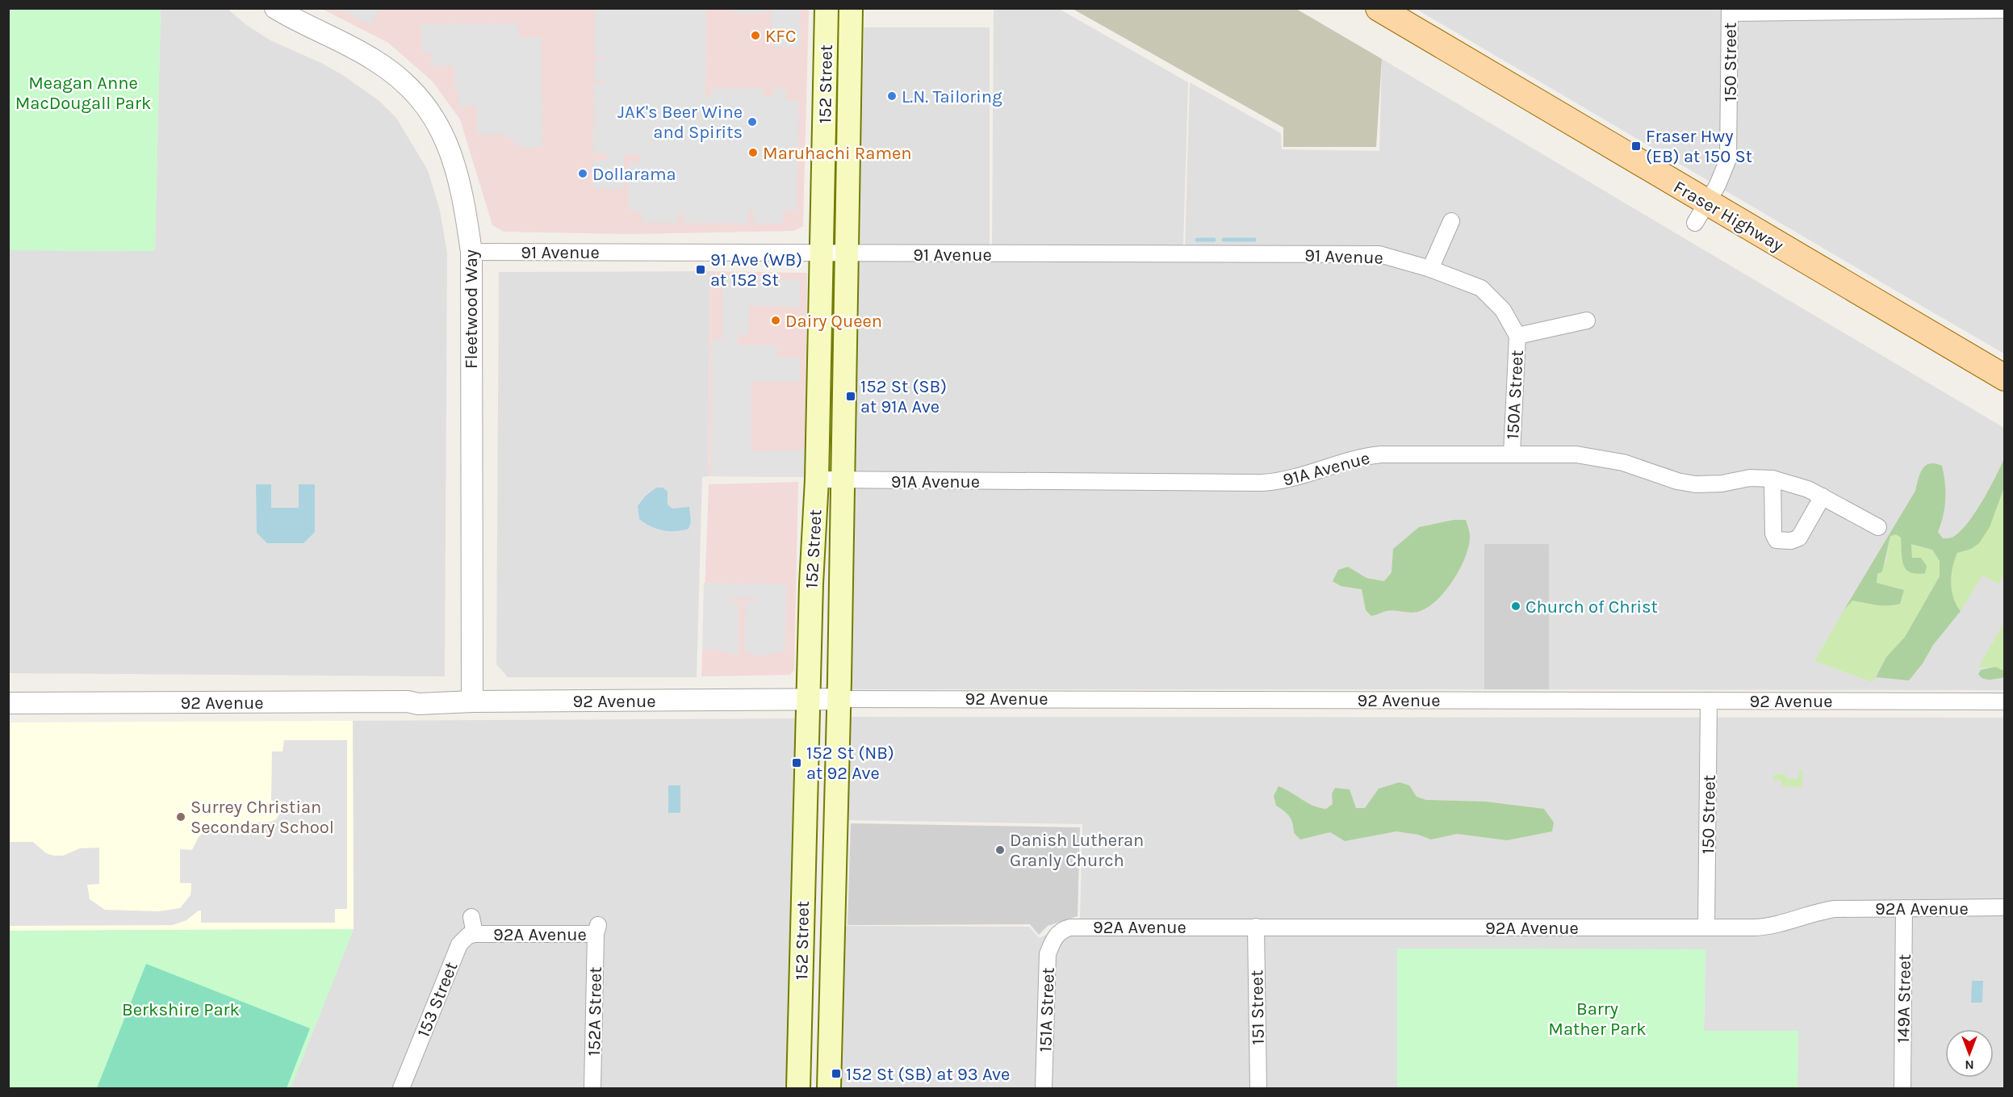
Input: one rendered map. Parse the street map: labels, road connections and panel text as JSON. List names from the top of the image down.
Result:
{
  "streets": {
    "main road": ["152 Street", "Fraser Highway"],
    "street": [
      "150 Street",
      "91 Avenue",
      "Fleetwood Way",
      "150A Street",
      "91A Avenue",
      "92 Avenue",
      "92A Avenue",
      "149A Street",
      "153 Street",
      "151 Street",
      "151A Street",
      "152A Street"
    ]
  },
  "crossings": [
    ["150 Street", "Fraser Highway"],
    ["150 Street", "92 Avenue"],
    ["150 Street", "92A Avenue"],
    ["152 Street", "91 Avenue"],
    ["152 Street", "91A Avenue"],
    ["152 Street", "92 Avenue"],
    ["91 Avenue", "Fleetwood Way"],
    ["91 Avenue", "150A Street"],
    ["Fleetwood Way", "92 Avenue"],
    ["150A Street", "91A Avenue"],
    ["92A Avenue", "149A Street"],
    ["92A Avenue", "153 Street"],
    ["92A Avenue", "151 Street"],
    ["92A Avenue", "151A Street"],
    ["92A Avenue", "152A Street"]
  ],
  "parks": ["Meagan Anne MacDougall Park", "Barry Mather Park", "Berkshire Park"],
  "places": {
    "other": [
      "KFC",
      "L.N. Tailoring",
      "JAK's Beer Wine and Spirits",
      "Maruhachi Ramen",
      "Dollarama",
      "Dairy Queen",
      "Church of Christ",
      "Surrey Christian Secondary School",
      "Danish Lutheran Granly Church"
    ],
    "transit": [
      "Fraser Hwy (EB) at 150 St",
      "91 Ave (WB) at 152 St",
      "152 St (SB) at 91A Ave",
      "152 St (NB) at 92 Ave",
      "152 St (SB) at 93 Ave"
    ]
  },
  "north": "bottom"
}
